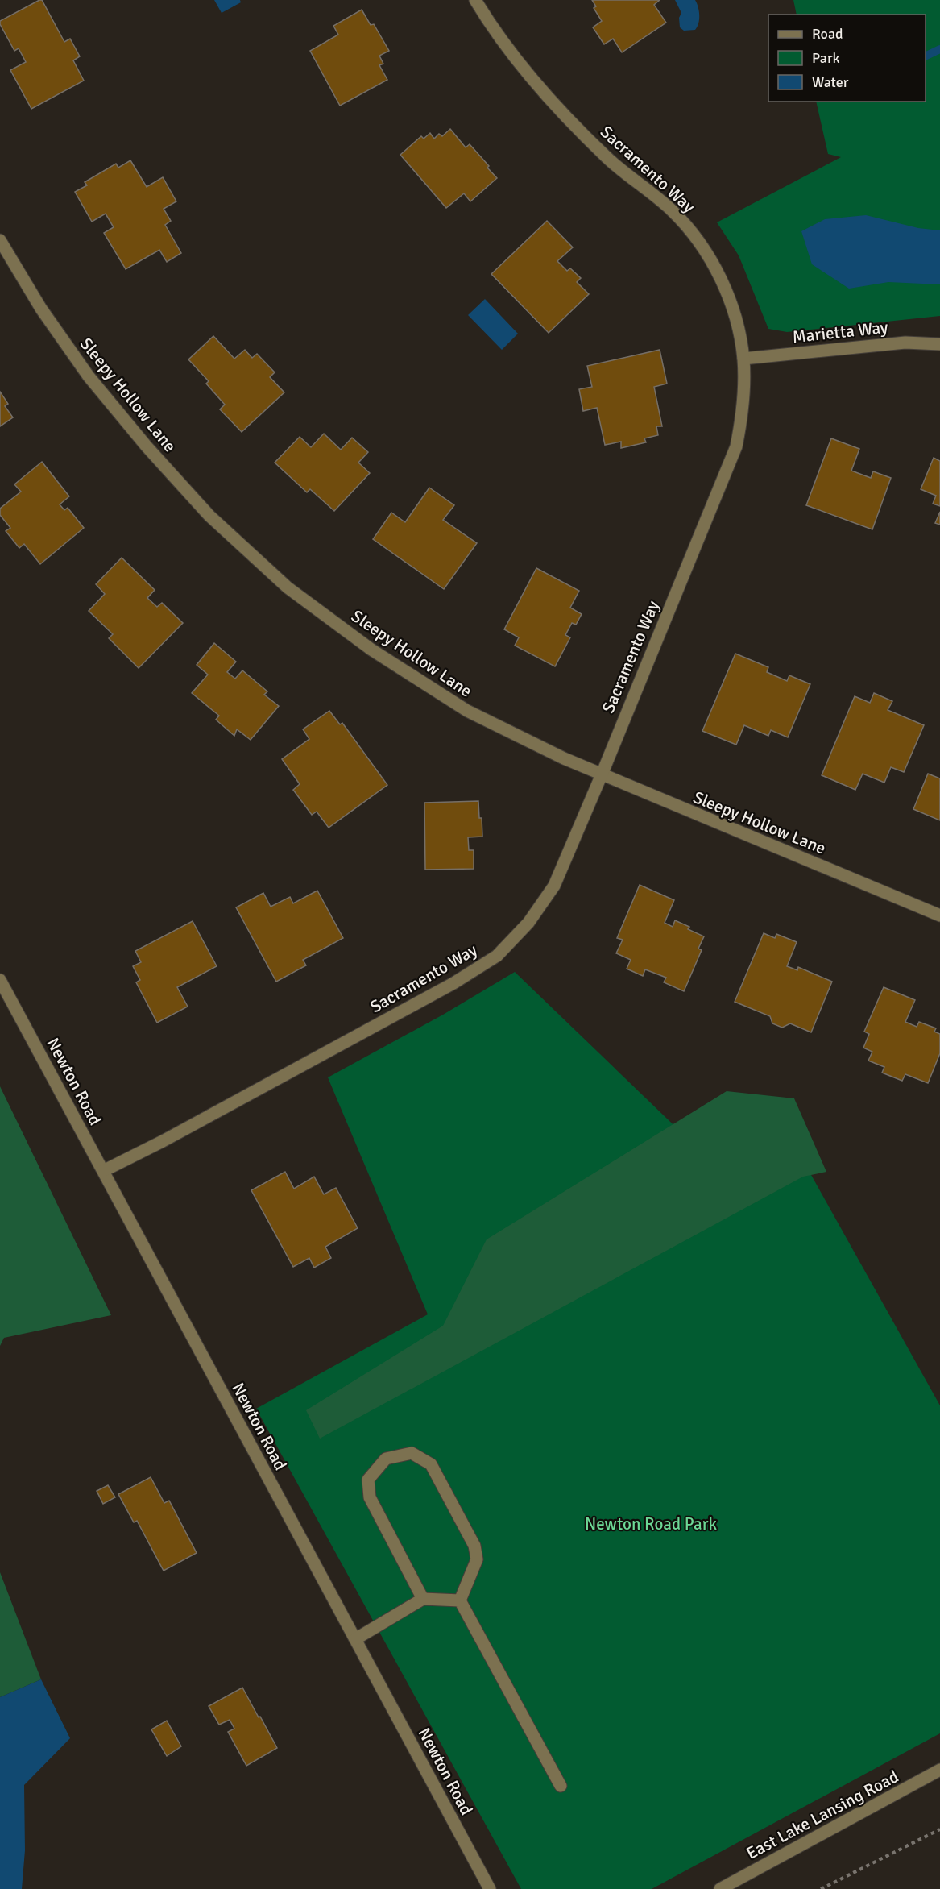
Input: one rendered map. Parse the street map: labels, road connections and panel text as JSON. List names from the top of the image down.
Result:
{
  "streets": {
    "street": [
      "Sacramento Way",
      "Marietta Way",
      "Sleepy Hollow Lane",
      "Newton Road",
      "East Lake Lansing Road"
    ]
  },
  "crossings": [
    ["Sacramento Way", "Marietta Way"],
    ["Sacramento Way", "Sleepy Hollow Lane"],
    ["Sacramento Way", "Newton Road"]
  ],
  "parks": ["Newton Road Park"],
  "legend": ["Road", "Park", "Water"]
}
